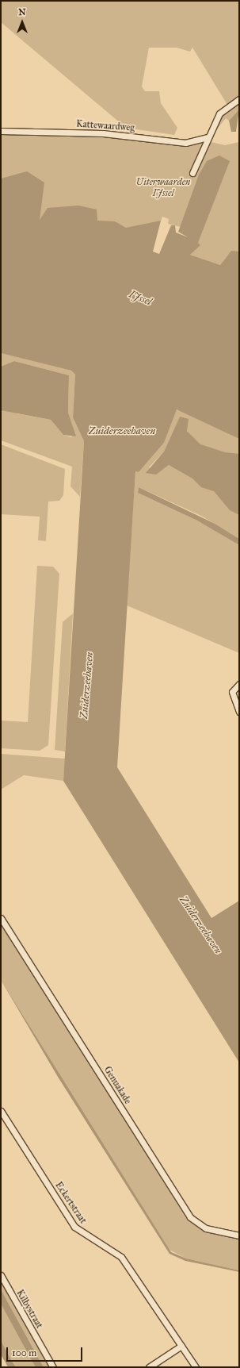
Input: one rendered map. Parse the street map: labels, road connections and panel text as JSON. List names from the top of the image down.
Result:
{
  "streets": {
    "street": [
      "Kattewaardweg",
      "Genuakade",
      "Eckertstraat",
      "Kilbystraat"
    ]
  },
  "water": ["IJssel", "Zuiderzeehaven"],
  "parks": ["Uiterwaarden IJssel"],
  "scale_bar": "100 m",
  "north": "top"
}
